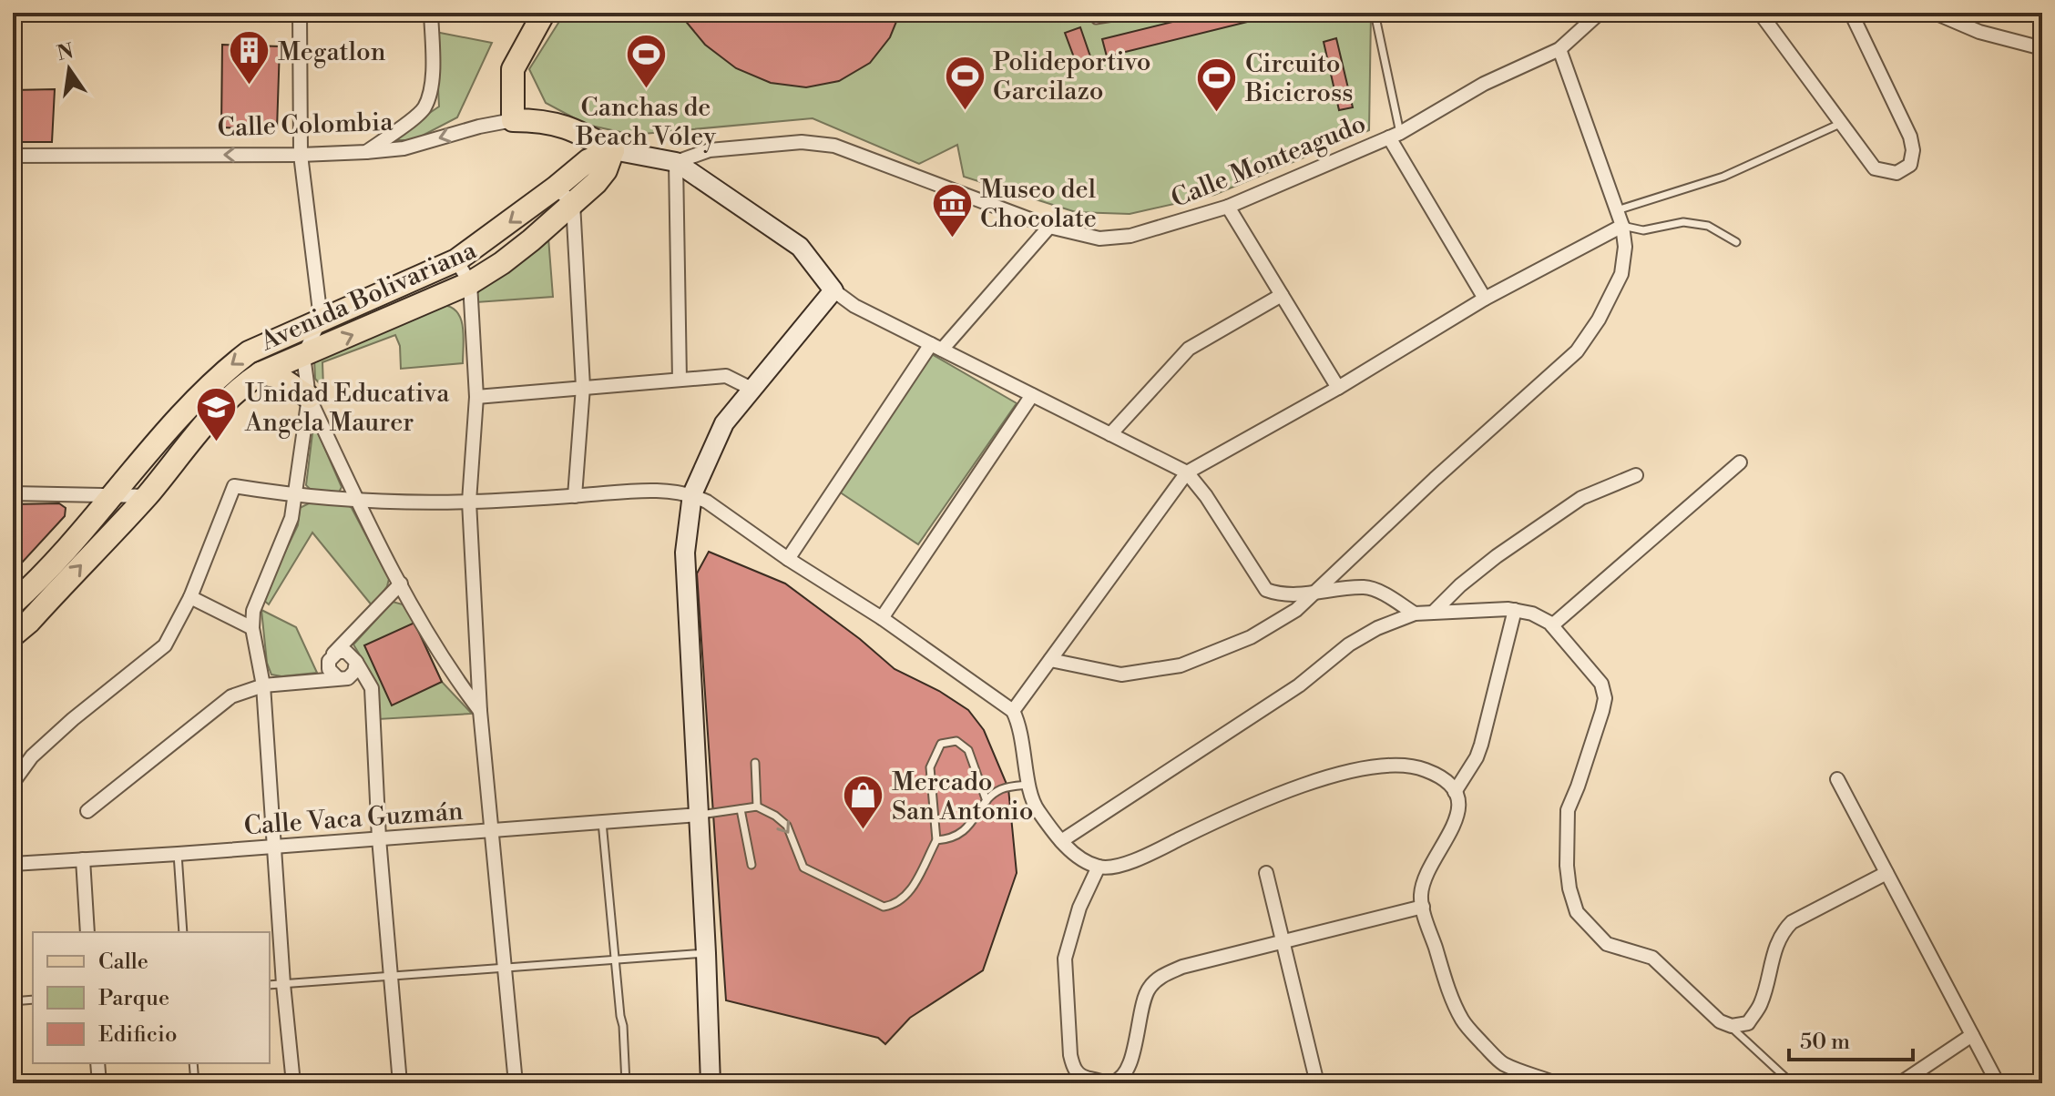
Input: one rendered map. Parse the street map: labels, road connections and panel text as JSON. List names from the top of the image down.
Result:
{
  "streets": {
    "main road": ["Calle Colombia", "Avenida Bolivariana"],
    "street": ["Calle Monteagudo", "Calle Vaca Guzmán"]
  },
  "crossings": [
    ["Calle Colombia", "Calle Monteagudo"],
    ["Calle Colombia", "Avenida Bolivariana"]
  ],
  "one_way": ["Calle Colombia"],
  "places": {
    "building": ["Megatlon"],
    "sports": ["Canchas de Beach Vóley", "Polideportivo Garcilazo", "Circuito Bicicross"],
    "museum": ["Museo del Chocolate"],
    "school or university": ["Unidad Educativa Angela Maurer"],
    "shop": ["Mercado San Antonio"]
  },
  "legend": ["Calle", "Parque", "Edificio"],
  "scale_bar": "50 m",
  "north": "top"
}
